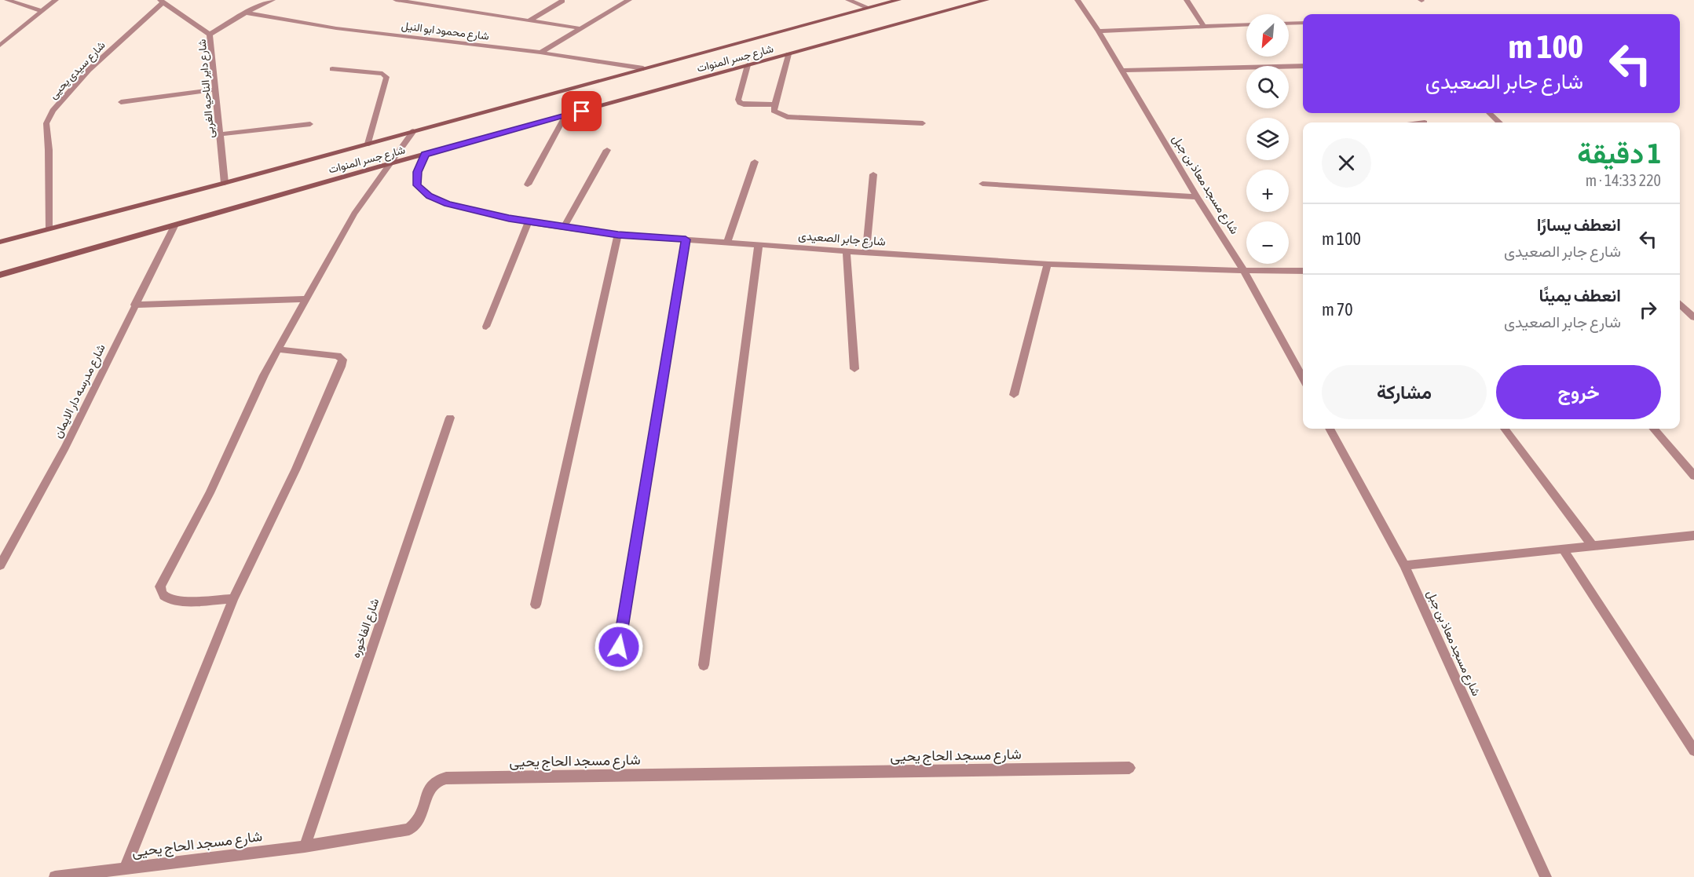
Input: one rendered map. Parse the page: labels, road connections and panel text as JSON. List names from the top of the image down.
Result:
{
  "streets": {
    "street": [
      "شارع محمود ابو النيل",
      "شارع جسر المنوات",
      "شارع سيدى يحيى",
      "شارع داير الناحيه الغربى",
      "شارع مسجد معاذ بن جبل",
      "شارع جابر الصعيدى",
      "شارع مدرسه دار الايمان",
      "شارع الفاخوره",
      "شارع مسجد الحاج يحيى"
    ]
  },
  "crossings": [
    ["شارع محمود ابو النيل", "شارع جسر المنوات"],
    ["شارع محمود ابو النيل", "شارع داير الناحيه الغربى"],
    ["شارع جسر المنوات", "شارع سيدى يحيى"],
    ["شارع جسر المنوات", "شارع داير الناحيه الغربى"],
    ["شارع جسر المنوات", "شارع جابر الصعيدى"],
    ["شارع جسر المنوات", "شارع مدرسه دار الايمان"],
    ["شارع مسجد معاذ بن جبل", "شارع جابر الصعيدى"],
    ["شارع الفاخوره", "شارع مسجد الحاج يحيى"]
  ],
  "north": "bottom left",
  "page": {
    "map_buttons": ["+", "−"],
    "turn": ["100 m", "شارع جابر الصعيدى"],
    "heading": ["1 دقيقة", "220 m · 14:33"],
    "list": [
      {
        "name": "انعطف يسارًا",
        "note": "شارع جابر الصعيدى",
        "value": "100 m"
      },
      {
        "name": "انعطف يمينًا",
        "note": "شارع جابر الصعيدى",
        "value": "70 m"
      }
    ],
    "buttons": ["خروج", "مشاركة"]
  }
}
